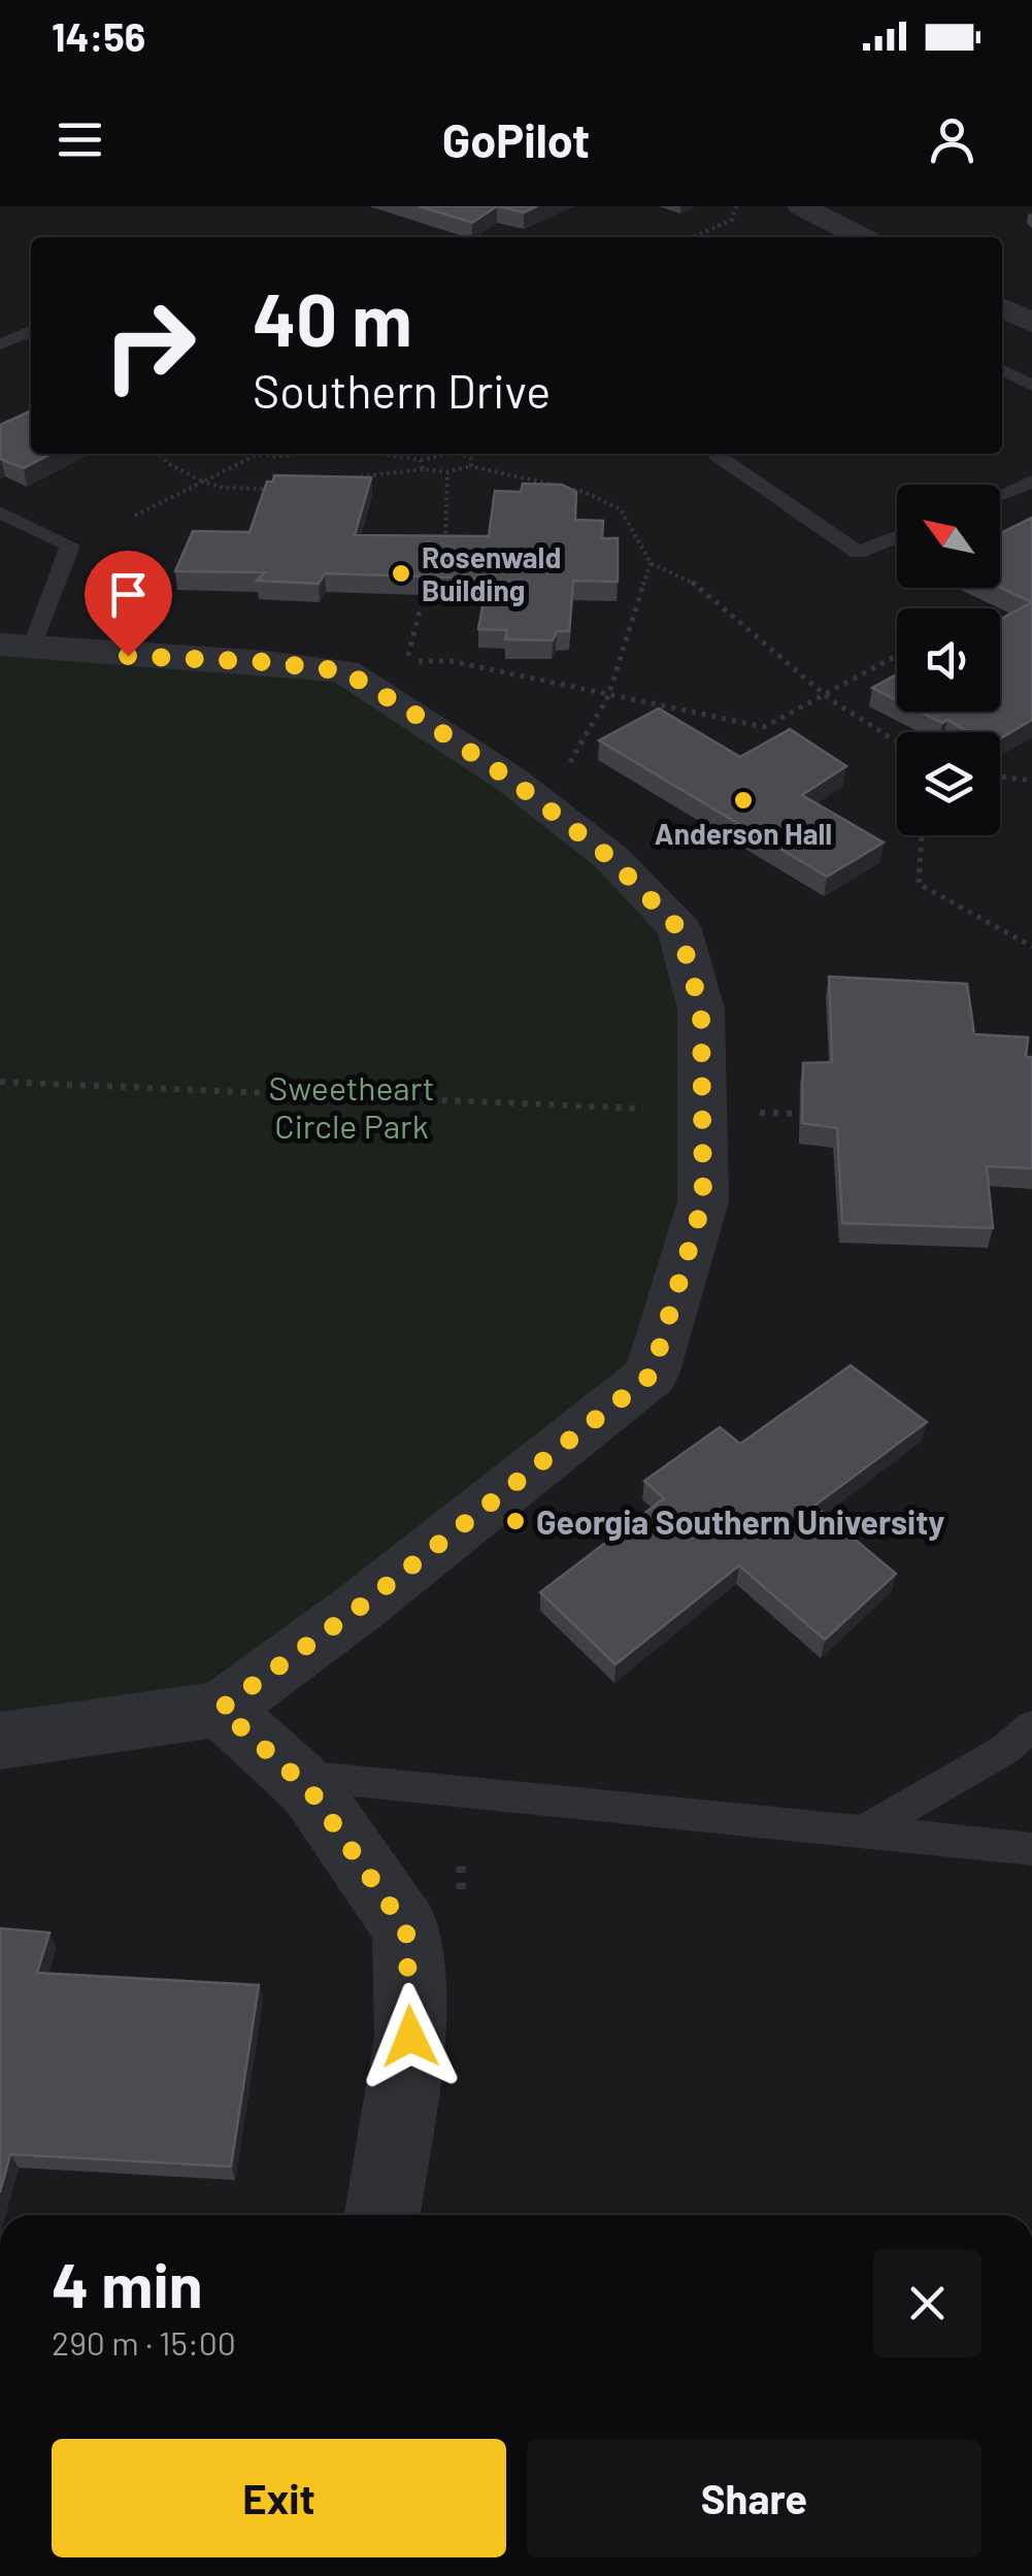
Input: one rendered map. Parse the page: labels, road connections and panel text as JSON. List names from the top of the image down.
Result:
{
  "parks": ["Sweetheart Circle Park"],
  "places": ["Rosenwald Building", "Anderson Hall", "Georgia Southern University"],
  "north": "top left",
  "page": {
    "status": "14:56",
    "header": "GoPilot",
    "turn": ["40 m", "Southern Drive"],
    "heading": ["4 min", "290 m · 15:00"],
    "buttons": ["Exit", "Share"]
  }
}
